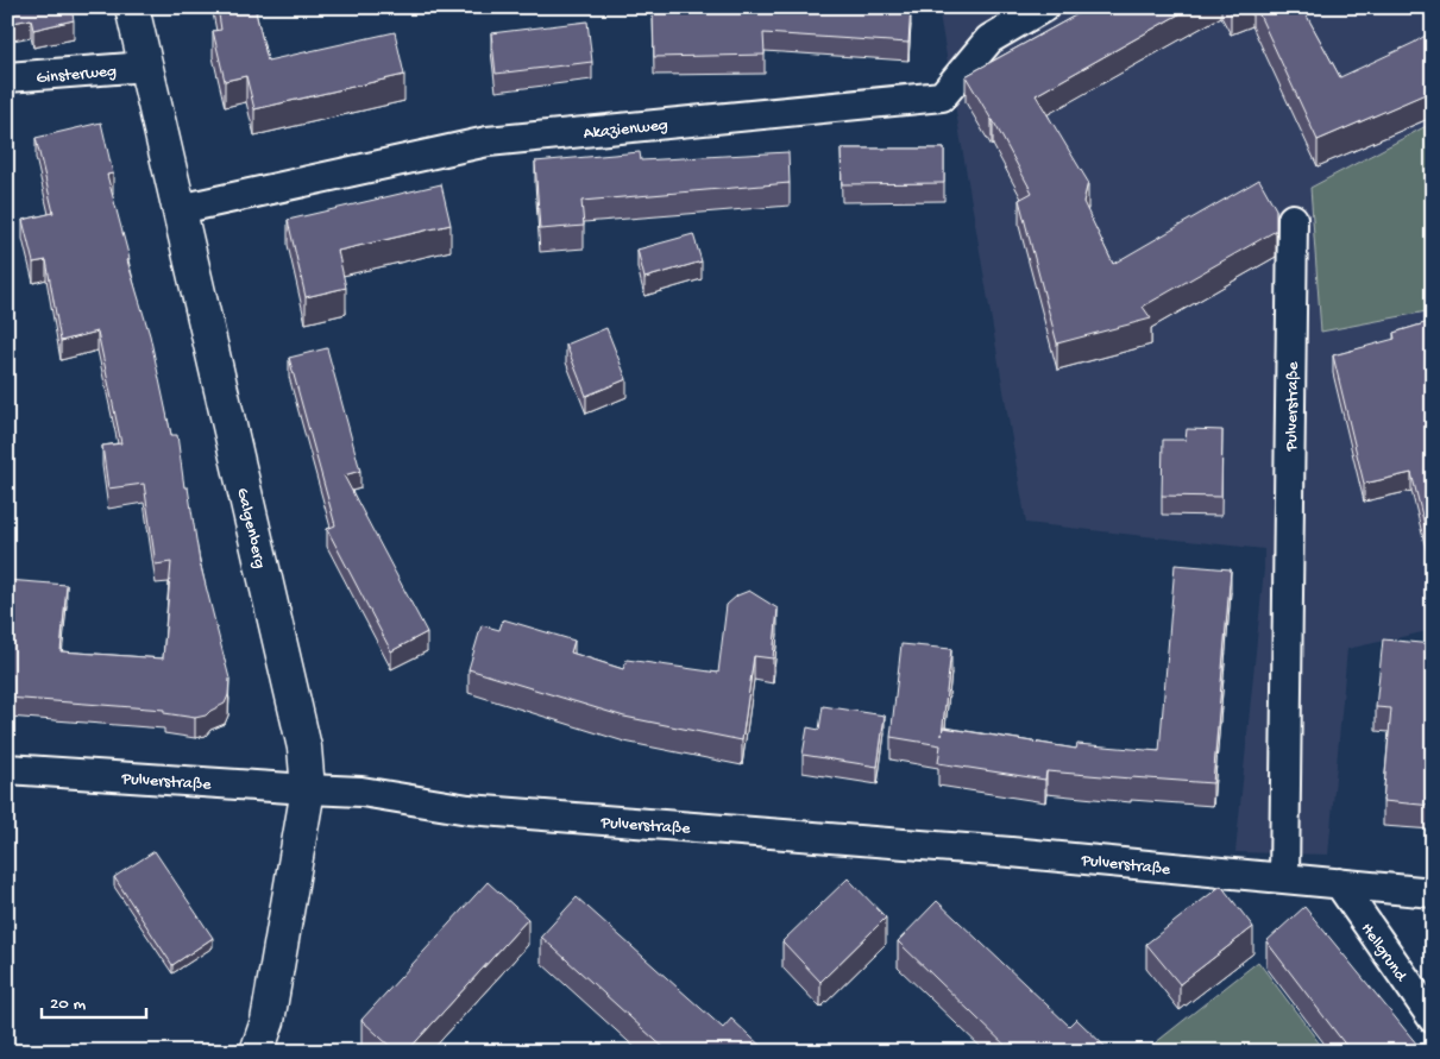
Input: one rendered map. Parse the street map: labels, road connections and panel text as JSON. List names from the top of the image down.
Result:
{
  "streets": {
    "street": [
      "Ginsterweg",
      "Akazienweg",
      "Pulverstraße",
      "Galgenberg",
      "Hellgrund"
    ]
  },
  "crossings": [
    ["Ginsterweg", "Galgenberg"],
    ["Akazienweg", "Galgenberg"],
    ["Pulverstraße", "Galgenberg"],
    ["Pulverstraße", "Hellgrund"]
  ],
  "scale_bar": "20 m"
}
